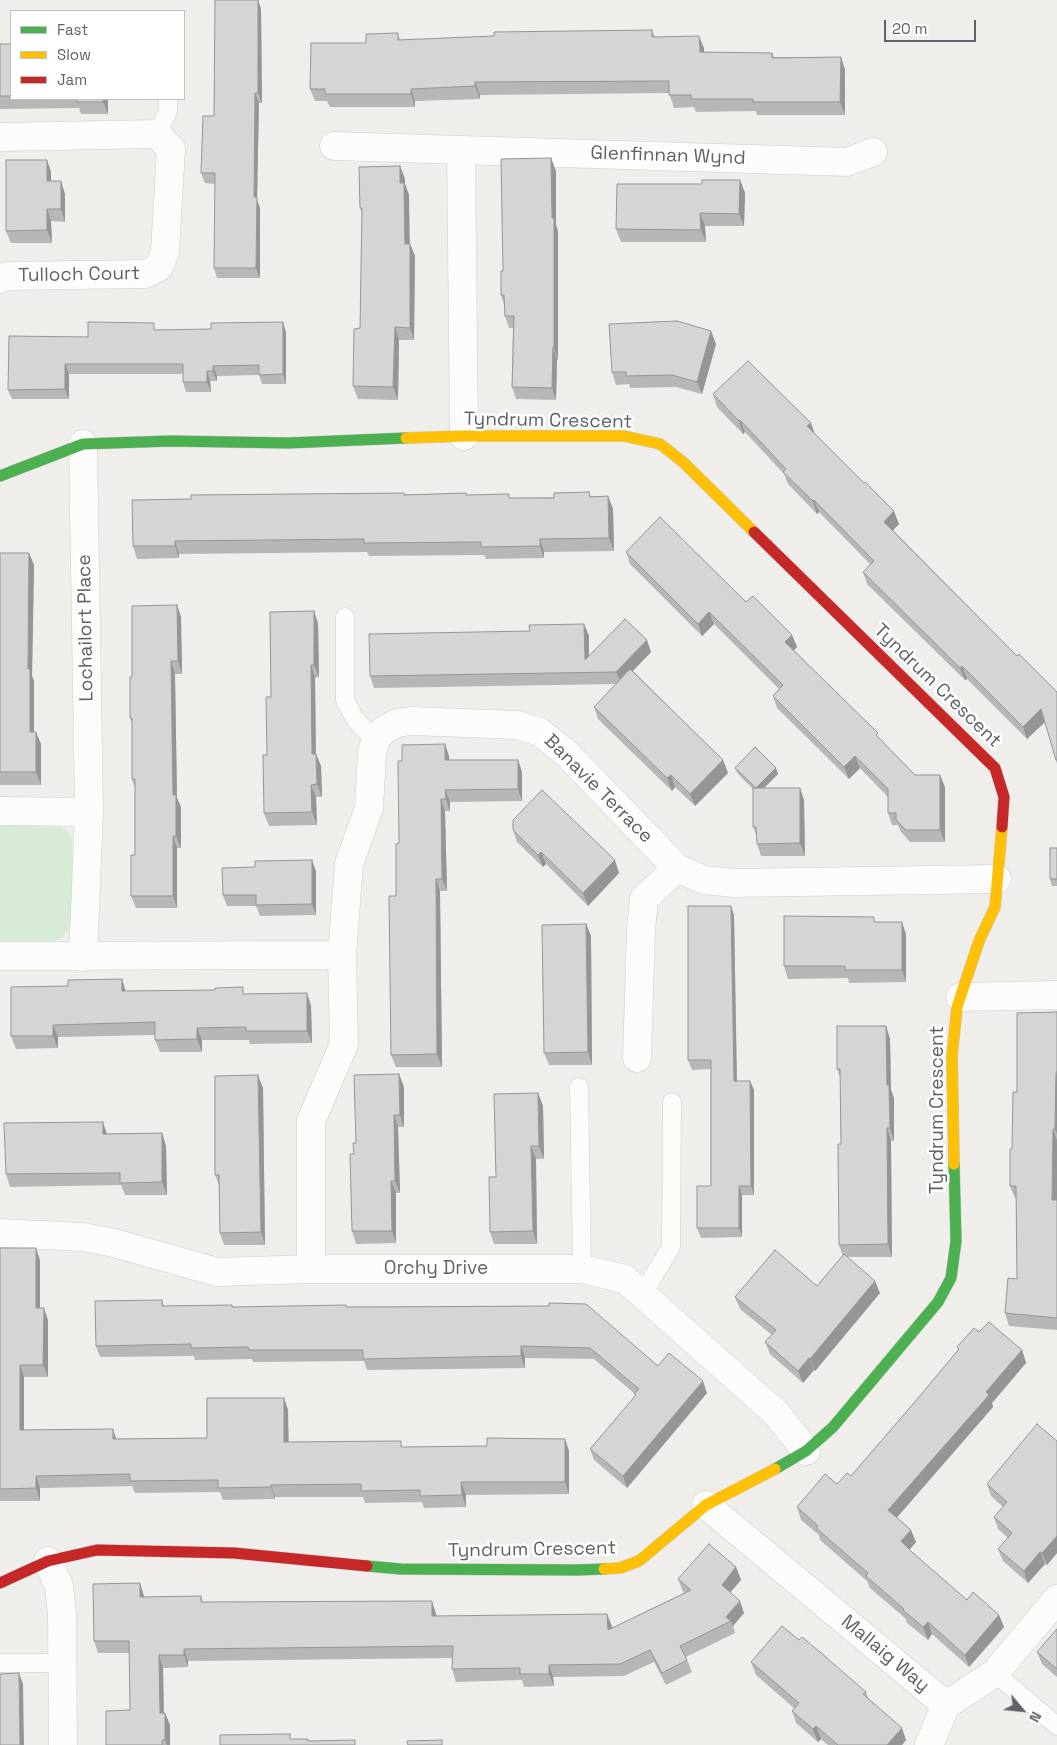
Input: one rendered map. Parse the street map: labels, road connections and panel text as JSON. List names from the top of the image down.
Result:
{
  "streets": {
    "street": [
      "Glenfinnan Wynd",
      "Tulloch Court",
      "Tyndrum Crescent",
      "Lochailort Place",
      "Banavie Terrace",
      "Orchy Drive",
      "Mallaig Way"
    ]
  },
  "crossings": [
    ["Tyndrum Crescent", "Lochailort Place"],
    ["Tyndrum Crescent", "Banavie Terrace"],
    ["Tyndrum Crescent", "Orchy Drive"],
    ["Tyndrum Crescent", "Mallaig Way"]
  ],
  "legend": ["Fast", "Slow", "Jam"],
  "scale_bar": "20 m",
  "north": "bottom right"
}
